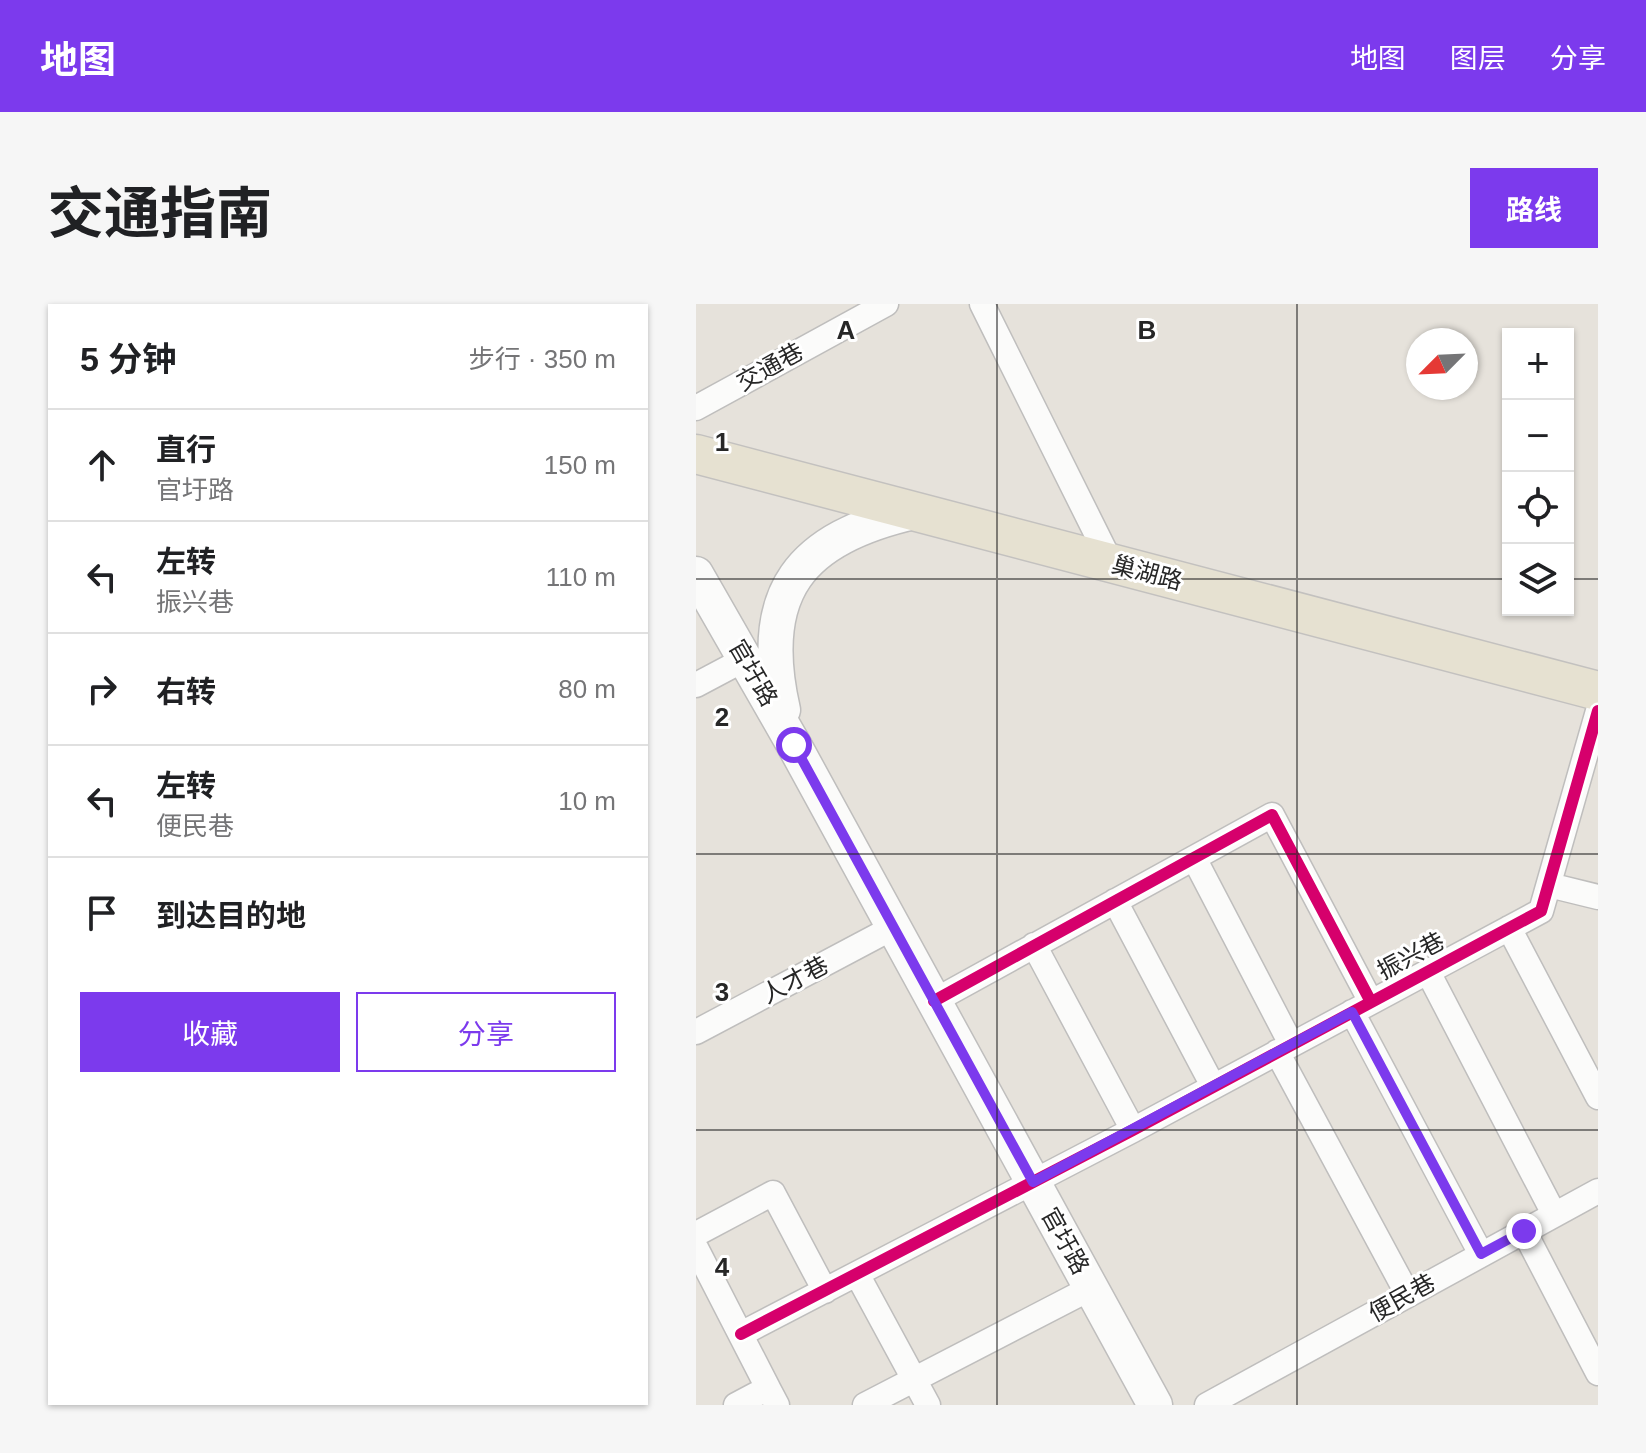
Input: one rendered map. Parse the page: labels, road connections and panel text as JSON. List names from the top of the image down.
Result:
{
  "streets": {
    "main road": ["巢湖路", "官圩路"],
    "street": [
      "交通巷",
      "振兴巷",
      "人才巷",
      "便民巷"
    ]
  },
  "crossings": [
    ["官圩路", "振兴巷"],
    ["官圩路", "人才巷"]
  ],
  "north": "bottom left",
  "page": {
    "header": "地图",
    "nav": ["地图", "图层", "分享"],
    "title": "交通指南",
    "buttons": [
      "路线",
      ["收藏", "分享"]
    ],
    "heading": ["5 分钟", "步行 · 350 m"],
    "map_buttons": ["+", "−"],
    "list": [
      ["直行", "官圩路", "150 m"],
      ["左转", "振兴巷", "110 m"],
      ["右转", "80 m"],
      ["左转", "便民巷", "10 m"],
      "到达目的地"
    ]
  },
  "grid": {
    "columns": ["A", "B"],
    "rows": [
      "1",
      "2",
      "3",
      "4"
    ]
  }
}
